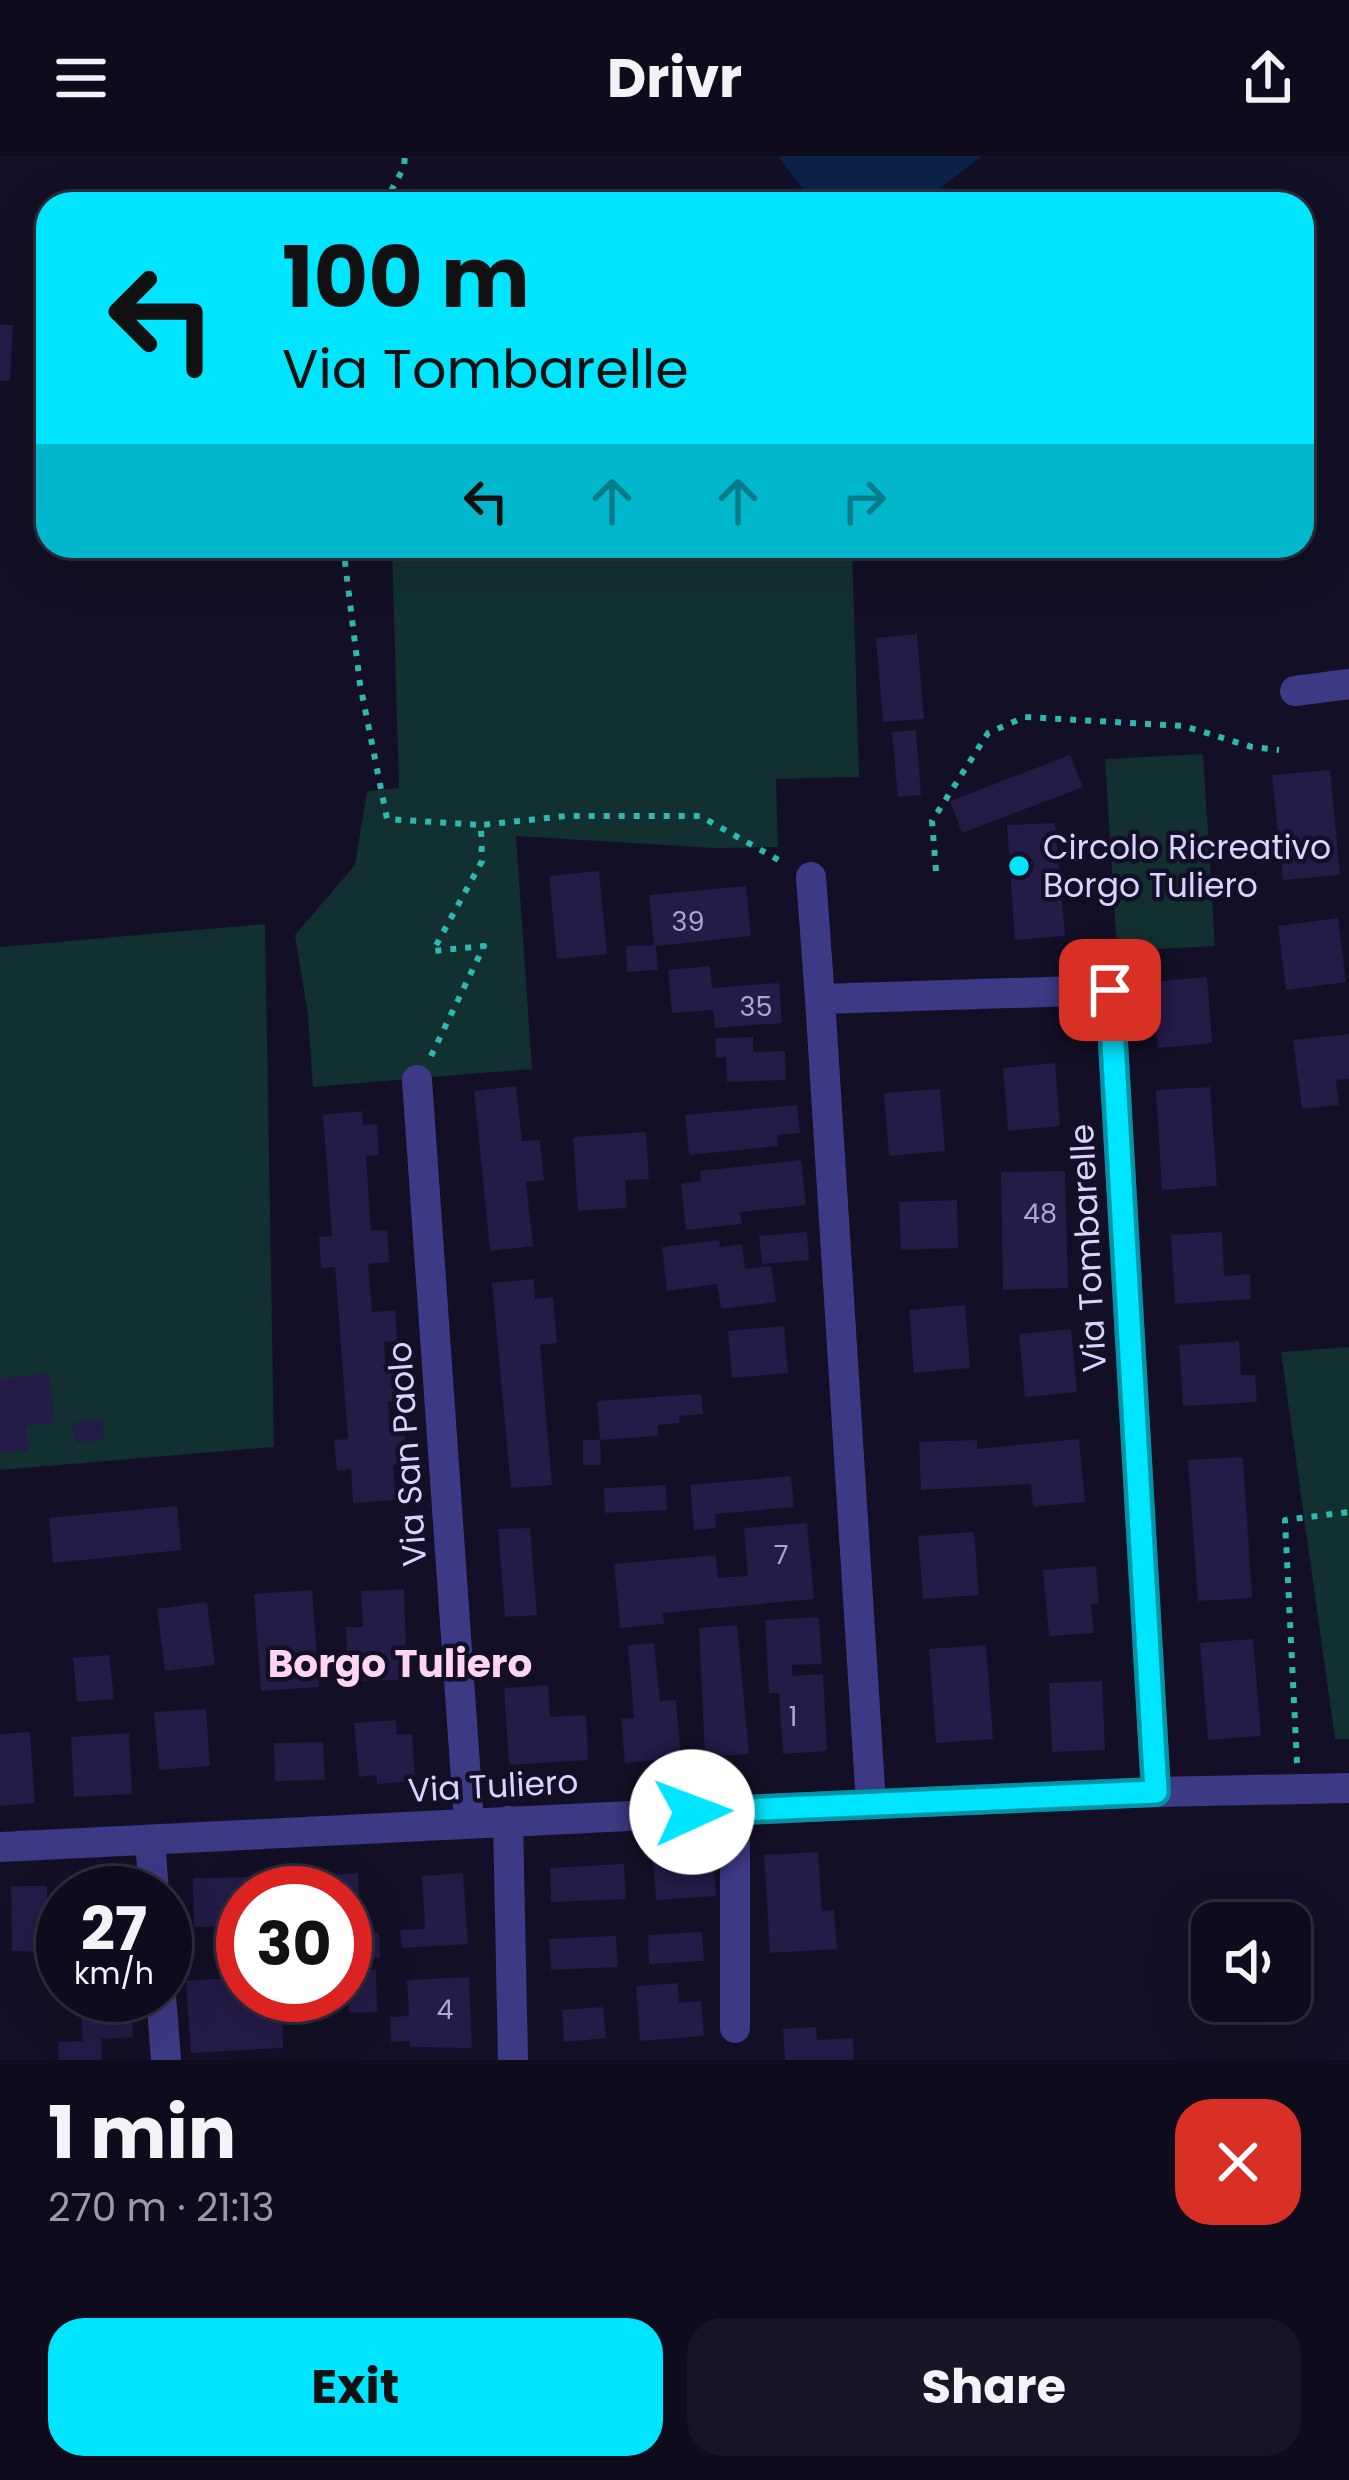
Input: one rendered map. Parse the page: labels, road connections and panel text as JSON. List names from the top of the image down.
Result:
{
  "streets": {
    "street": ["Via Tombarelle", "Via San Paolo", "Via Tuliero"]
  },
  "crossings": [
    ["Via Tombarelle", "Via Tuliero"],
    ["Via San Paolo", "Via Tuliero"]
  ],
  "districts": ["Borgo Tuliero"],
  "places": ["Circolo Ricreativo Borgo Tuliero"],
  "house_numbers": [
    "39",
    "35",
    "48",
    "7",
    "1",
    "4"
  ],
  "page": {
    "header": "Drivr",
    "turn": ["100 m", "Via Tombarelle"],
    "speed": "27 km/h",
    "limit": "30",
    "heading": ["1 min", "270 m · 21:13"],
    "buttons": ["Exit", "Share"]
  }
}
